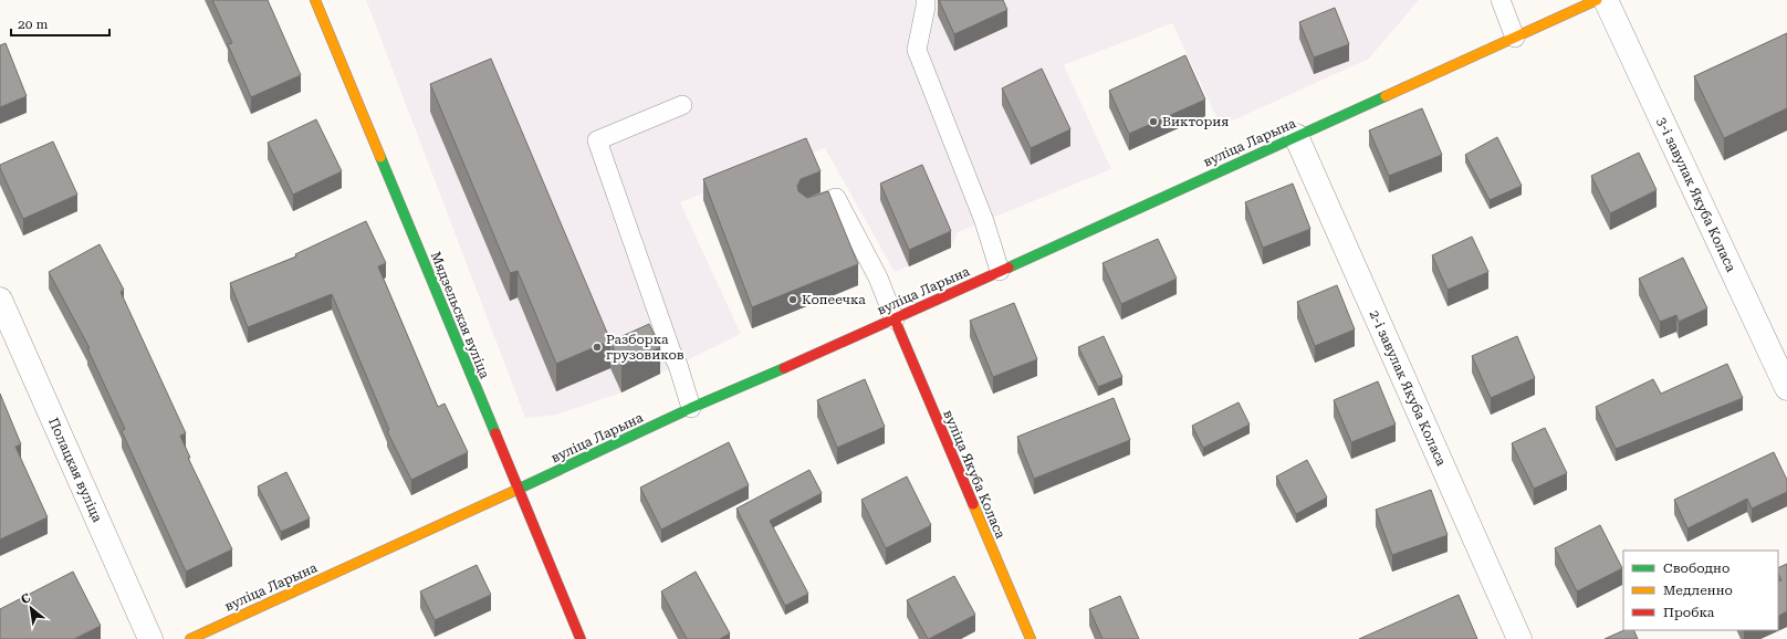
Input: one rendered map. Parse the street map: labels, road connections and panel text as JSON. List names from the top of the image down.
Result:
{
  "streets": {
    "street": [
      "вуліца Ларына",
      "3-і завулак Якуба Коласа",
      "Мядзельская вуліца",
      "2-і завулак Якуба Коласа",
      "Полацкая вуліца",
      "вуліца Якуба Коласа"
    ]
  },
  "crossings": [
    ["вуліца Ларына", "Мядзельская вуліца"],
    ["вуліца Ларына", "2-і завулак Якуба Коласа"],
    ["вуліца Ларына", "вуліца Якуба Коласа"]
  ],
  "places": ["Виктория", "Копеечка", "Разборка грузовиков"],
  "legend": ["Свободно", "Медленно", "Пробка"],
  "scale_bar": "20 m",
  "north": "top left"
}
